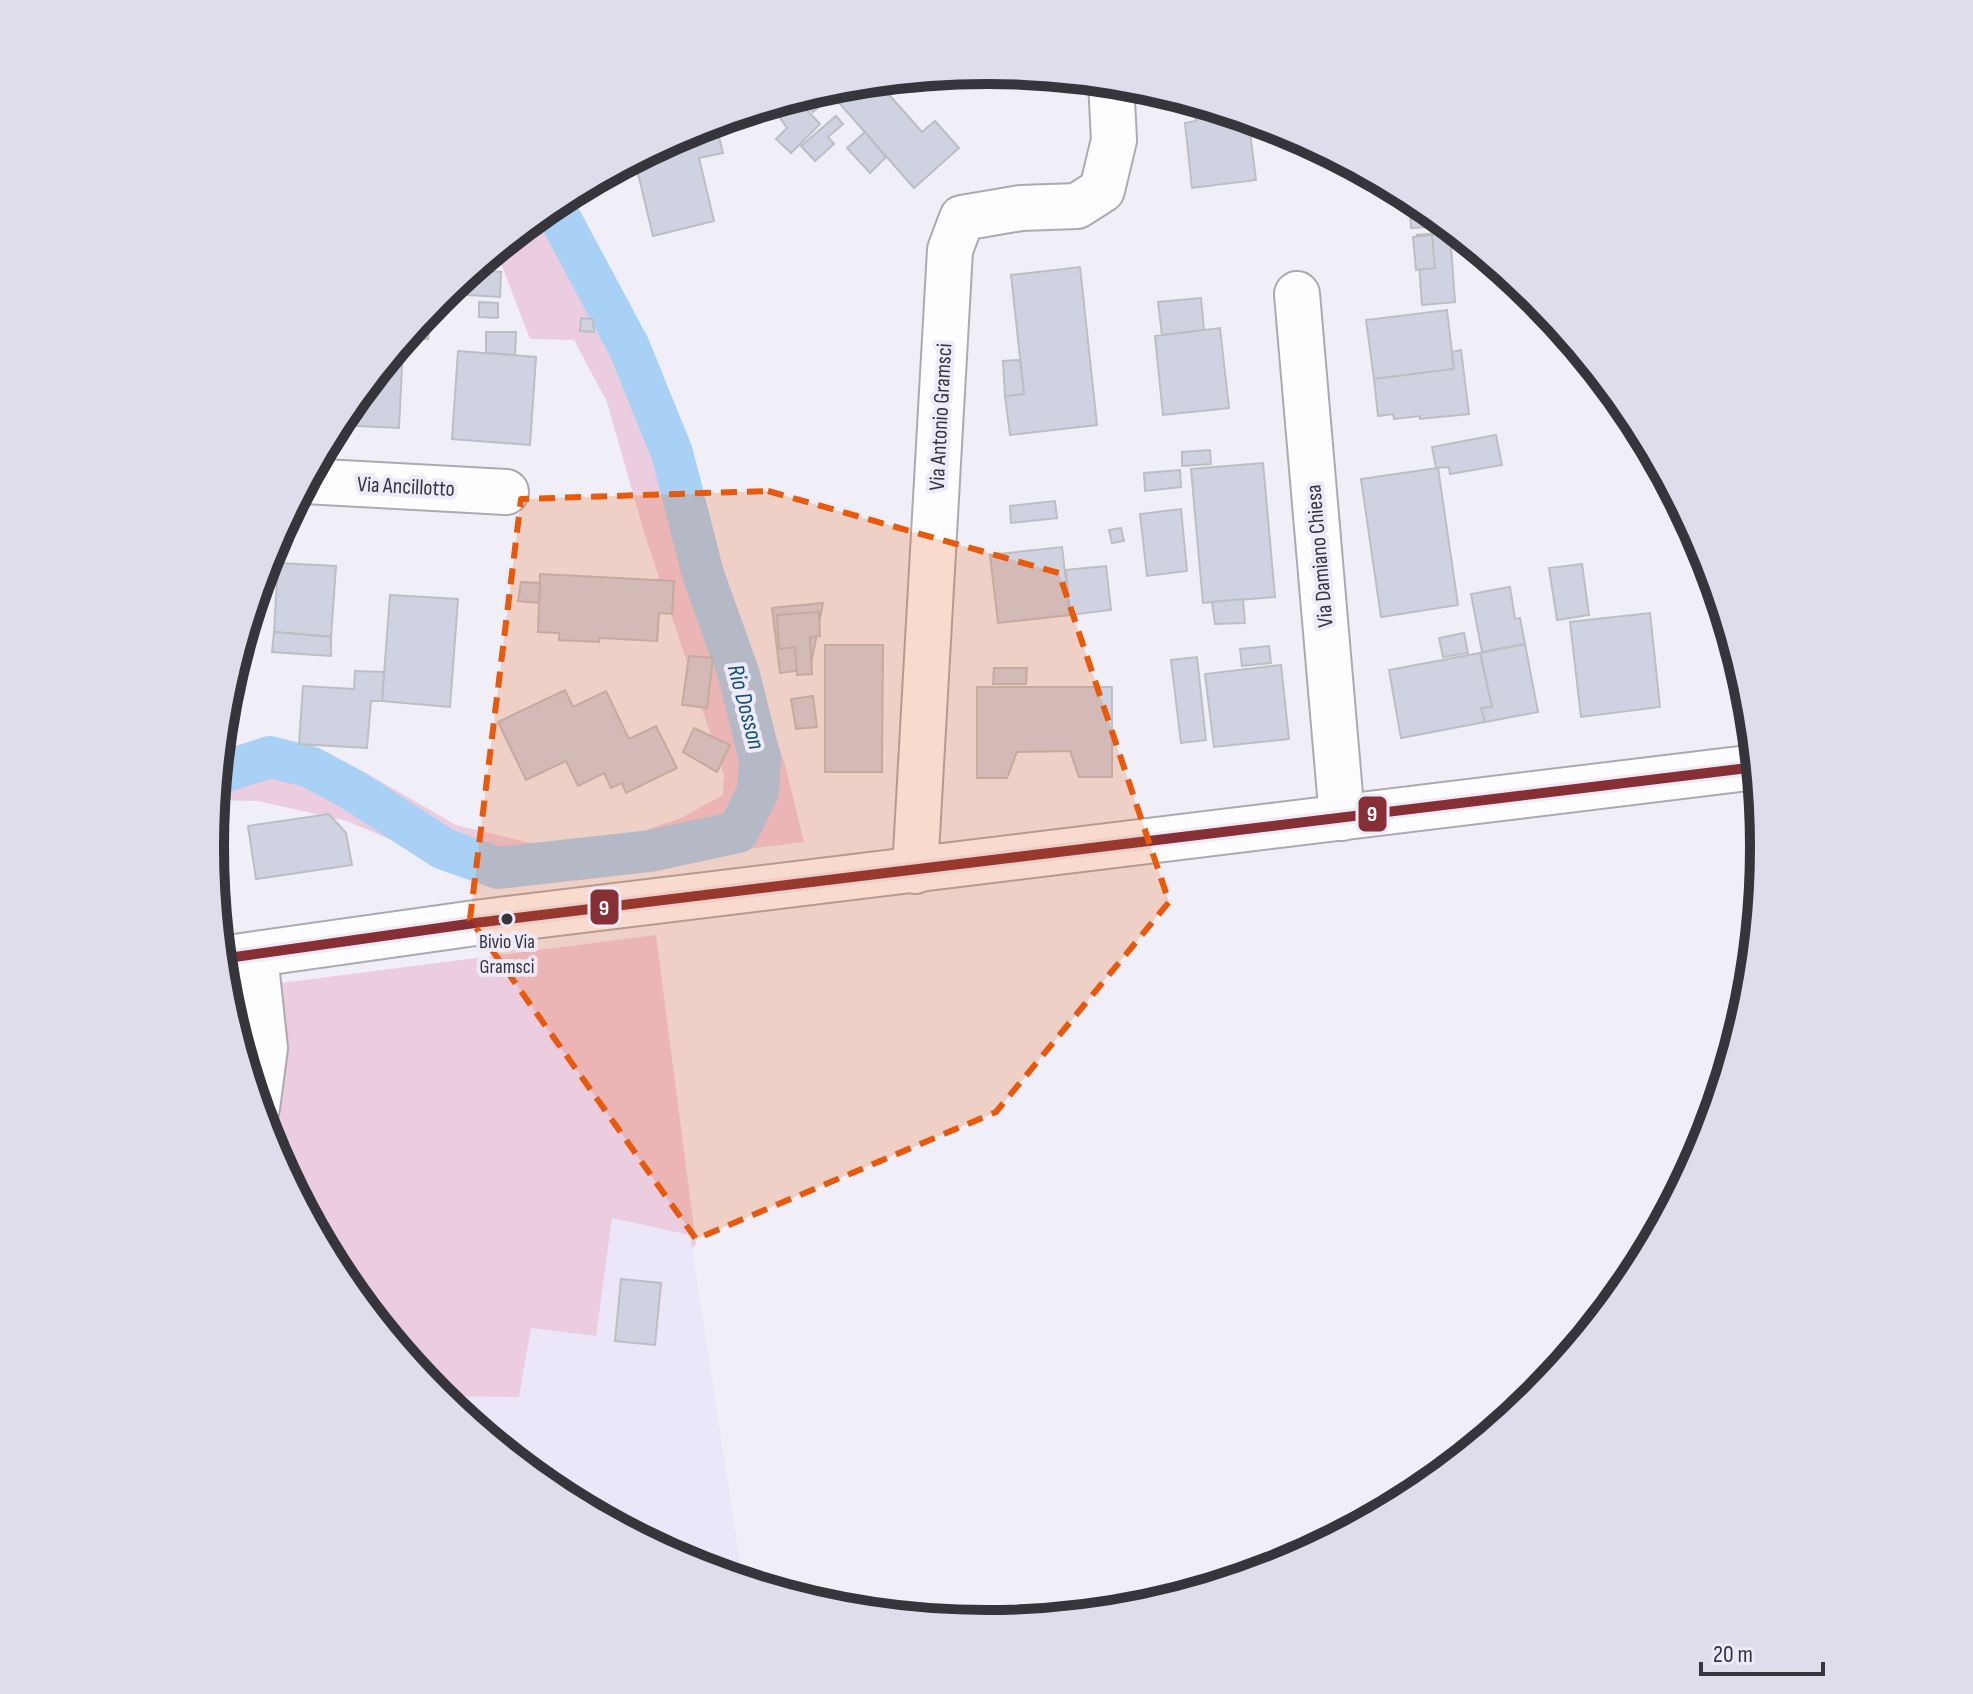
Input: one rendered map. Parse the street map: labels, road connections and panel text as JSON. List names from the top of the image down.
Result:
{
  "streets": {
    "street": ["Via Antonio Gramsci", "Via Ancillotto", "Via Damiano Chiesa"]
  },
  "water": ["Rio Dosson"],
  "places": ["Bivio Via Gramsci"],
  "lines": ["transit line 9"],
  "scale_bar": "20 m"
}
